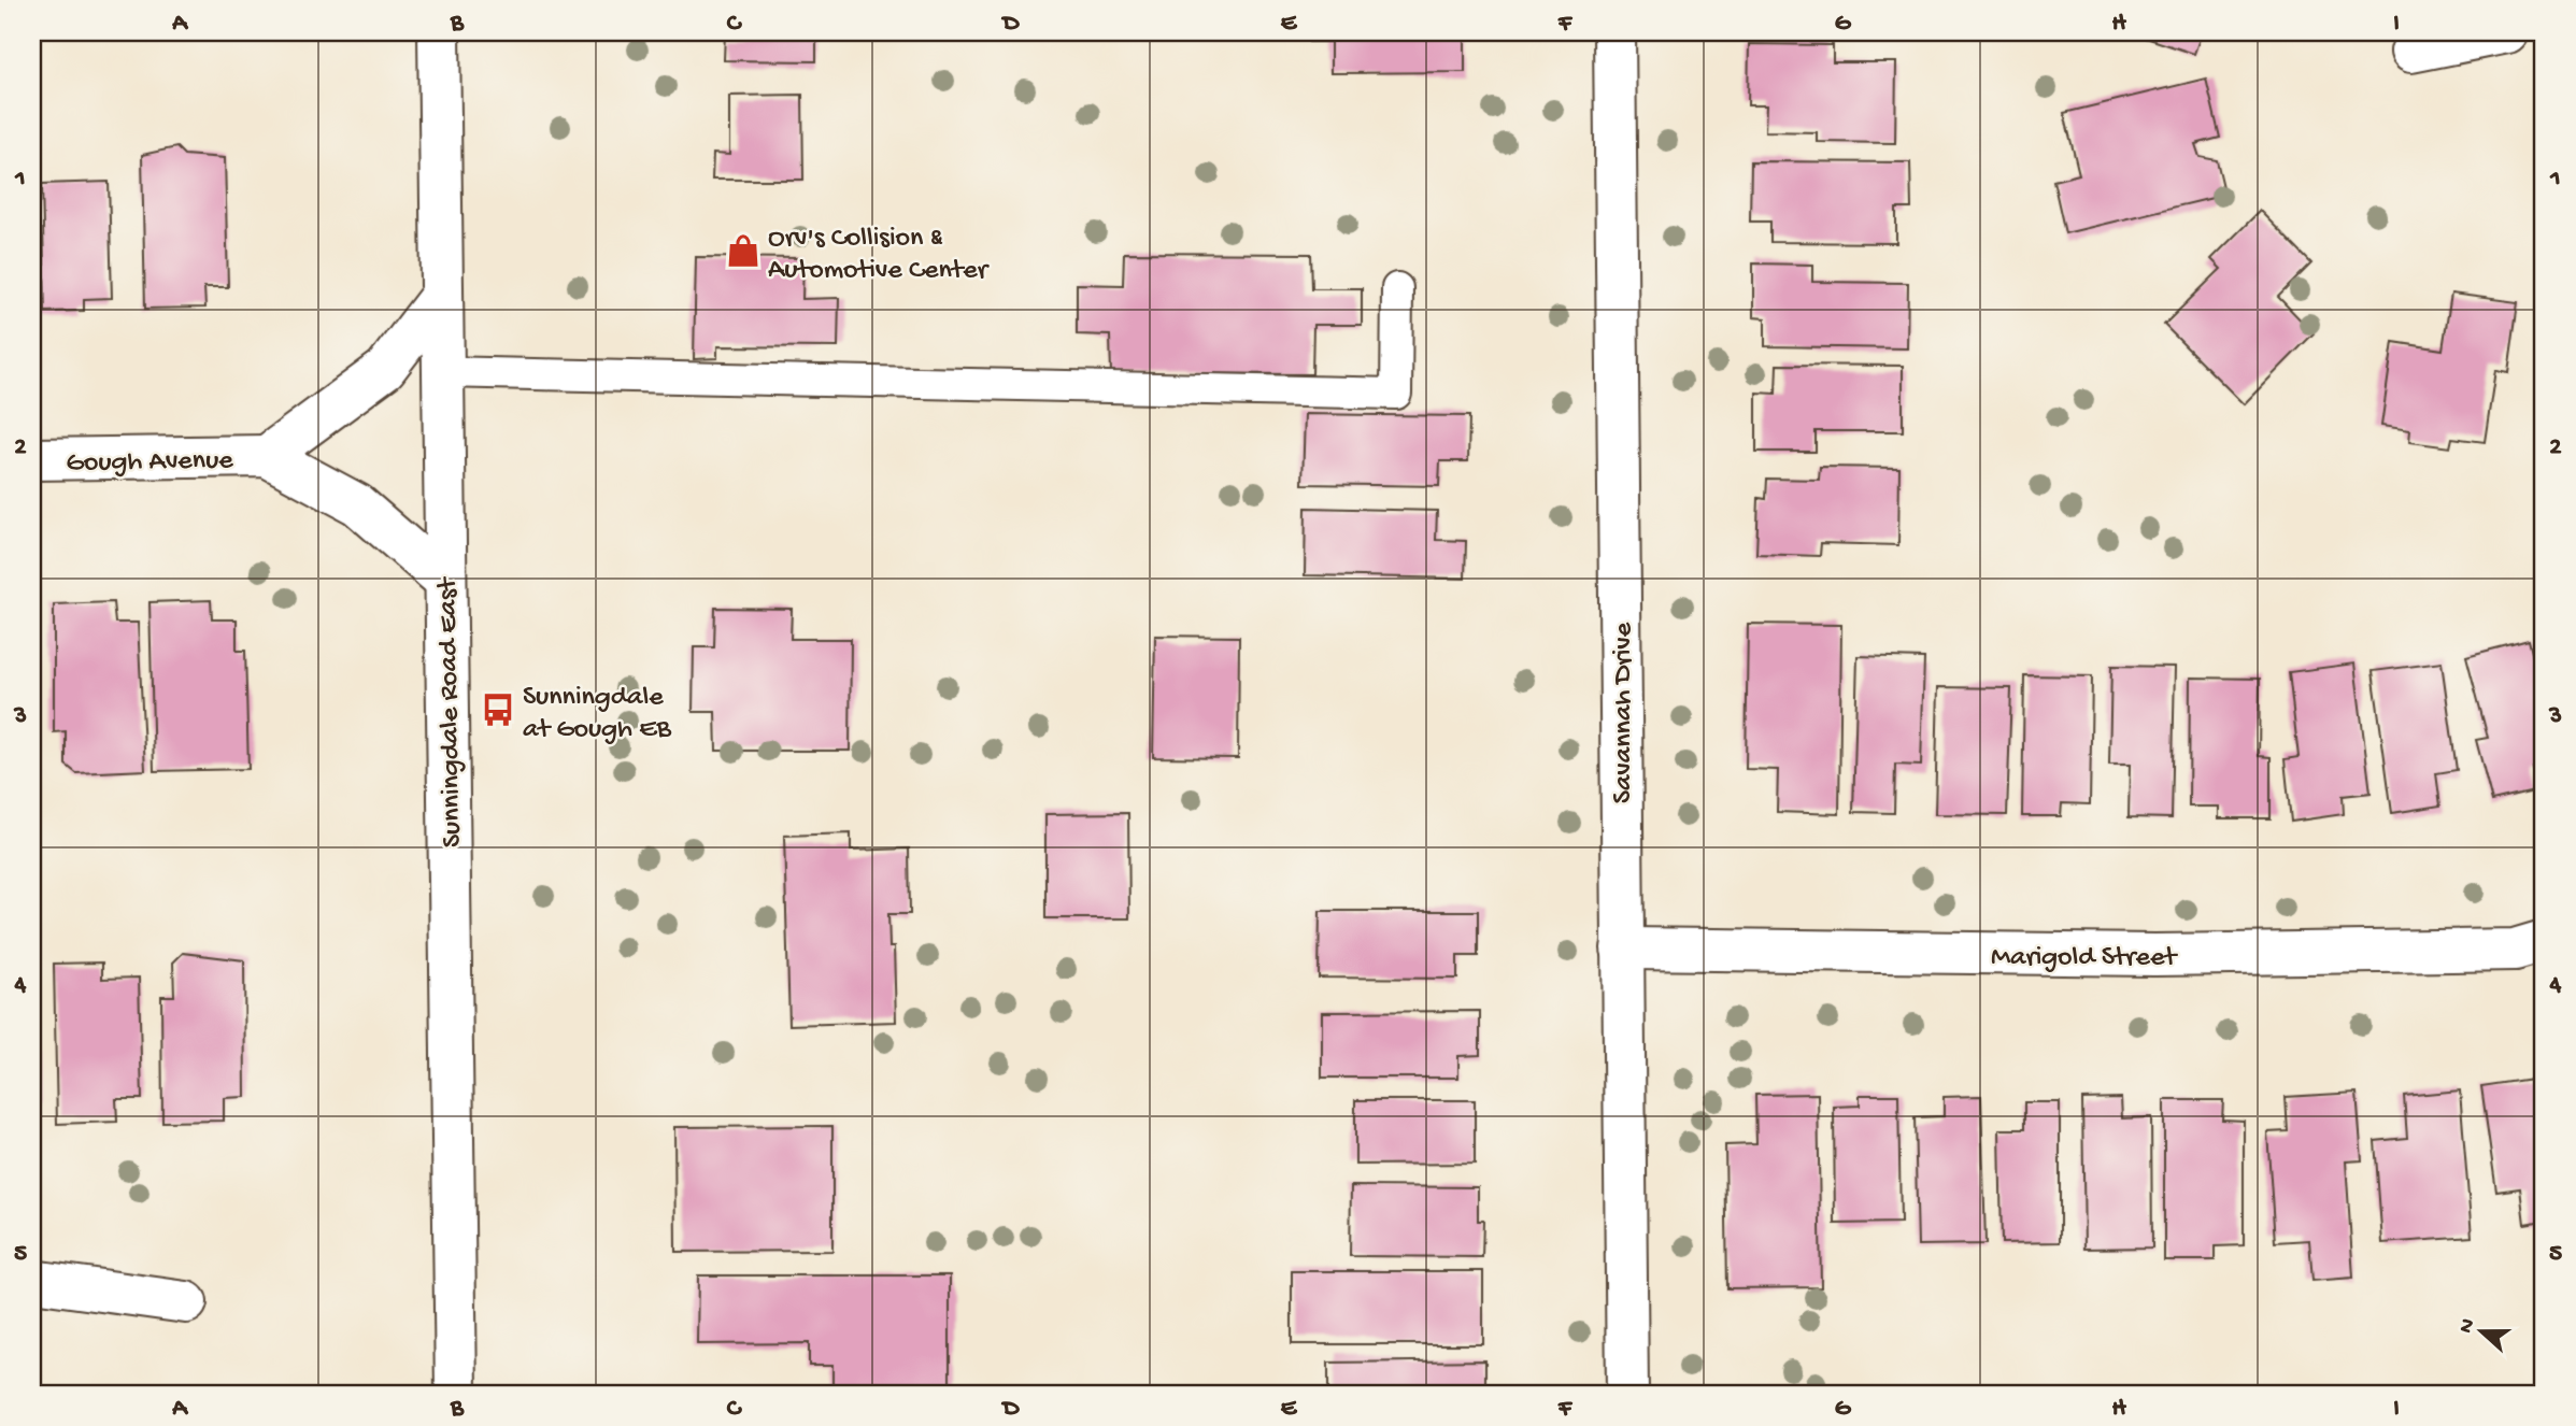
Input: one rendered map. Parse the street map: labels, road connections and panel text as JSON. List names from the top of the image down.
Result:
{
  "streets": {
    "street": [
      "Gough Avenue",
      "Sunningdale Road East",
      "Savannah Drive",
      "Marigold Street"
    ]
  },
  "crossings": [
    ["Gough Avenue", "Sunningdale Road East"],
    ["Savannah Drive", "Marigold Street"]
  ],
  "places": {
    "shop": ["Orv's Collision & Automotive Center"],
    "bus stop": ["Sunningdale at Gough EB"]
  },
  "north": "left",
  "grid": {
    "columns": [
      "A",
      "B",
      "C",
      "D",
      "E",
      "F",
      "G",
      "H",
      "I"
    ],
    "rows": [
      "1",
      "2",
      "3",
      "4",
      "5"
    ]
  }
}
